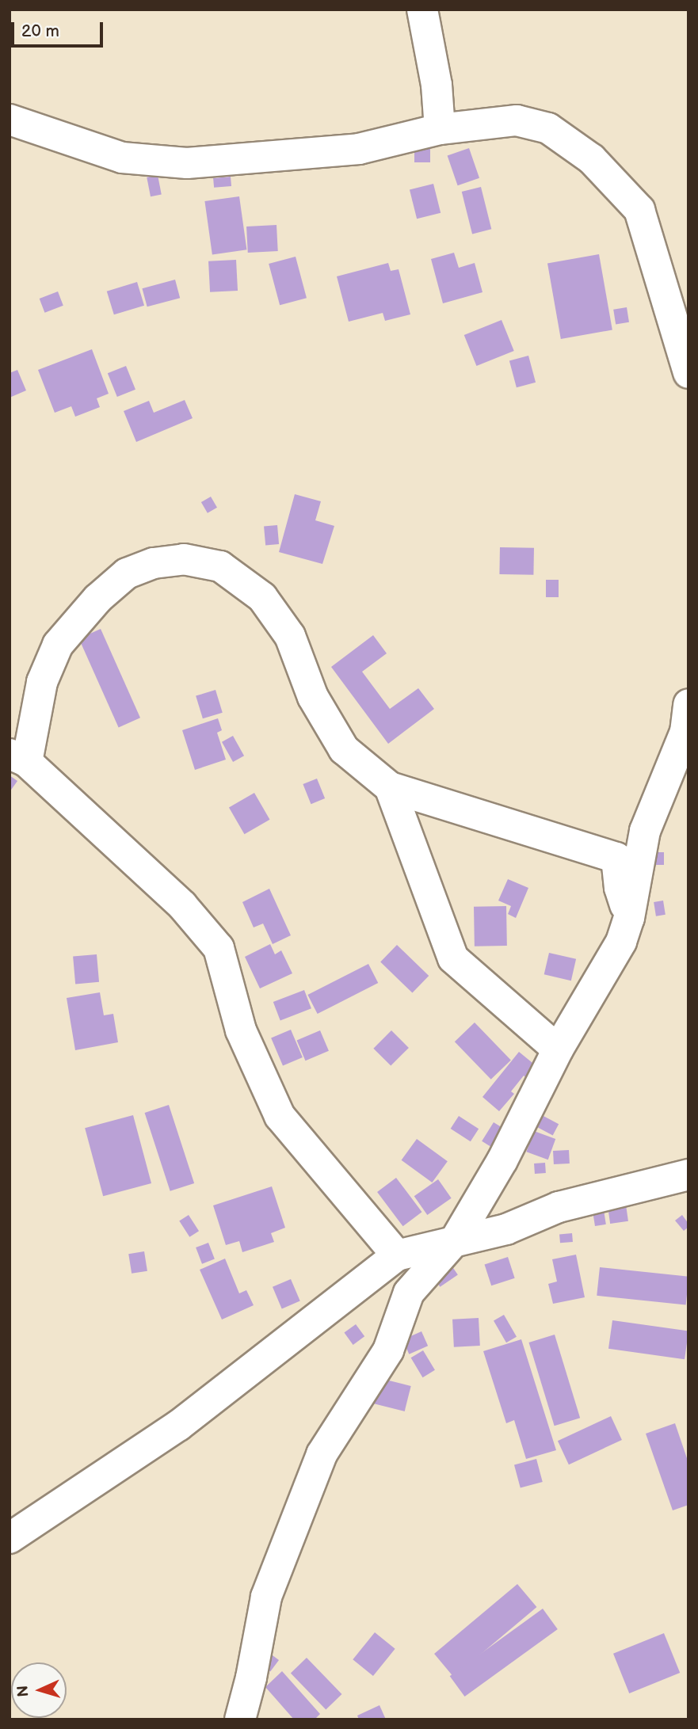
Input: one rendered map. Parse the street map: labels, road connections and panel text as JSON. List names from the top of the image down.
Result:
{
  "scale_bar": "20 m",
  "north": "left"
}
